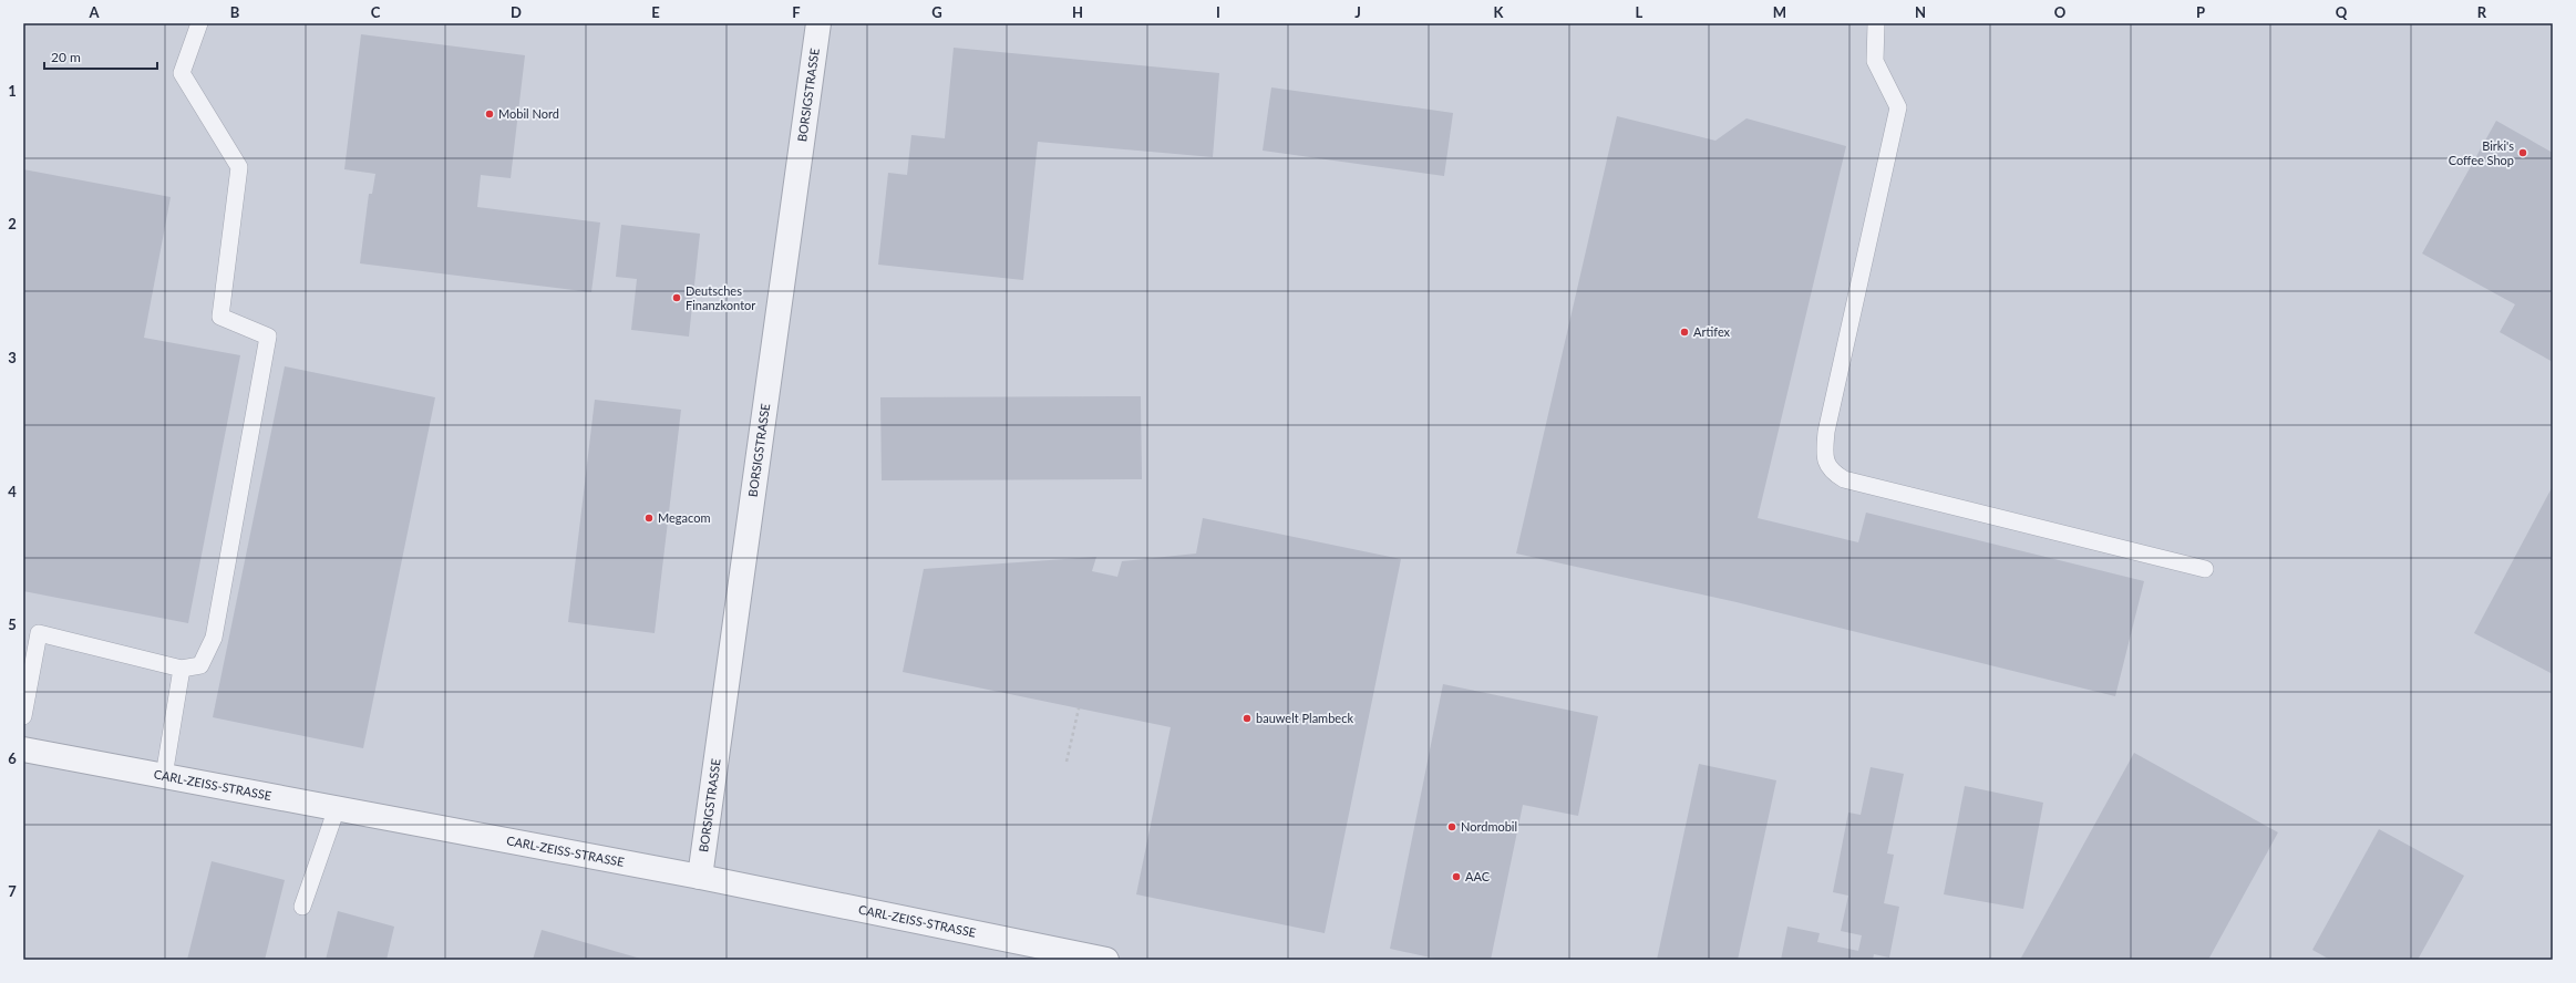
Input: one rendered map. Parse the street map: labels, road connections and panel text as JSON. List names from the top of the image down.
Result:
{
  "streets": {
    "street": ["BORSIGSTRASSE", "CARL-ZEISS-STRASSE"]
  },
  "crossings": [
    ["BORSIGSTRASSE", "CARL-ZEISS-STRASSE"]
  ],
  "places": [
    "Mobil Nord",
    "Birki's Coffee Shop",
    "Deutsches Finanzkontor",
    "Artifex",
    "Megacom",
    "bauwelt Plambeck",
    "Nordmobil",
    "AAC"
  ],
  "scale_bar": "20 m",
  "grid": {
    "columns": [
      "A",
      "B",
      "C",
      "D",
      "E",
      "F",
      "G",
      "H",
      "I",
      "J",
      "K",
      "L",
      "M",
      "N",
      "O",
      "P",
      "Q",
      "R"
    ],
    "rows": [
      "1",
      "2",
      "3",
      "4",
      "5",
      "6",
      "7"
    ]
  }
}
